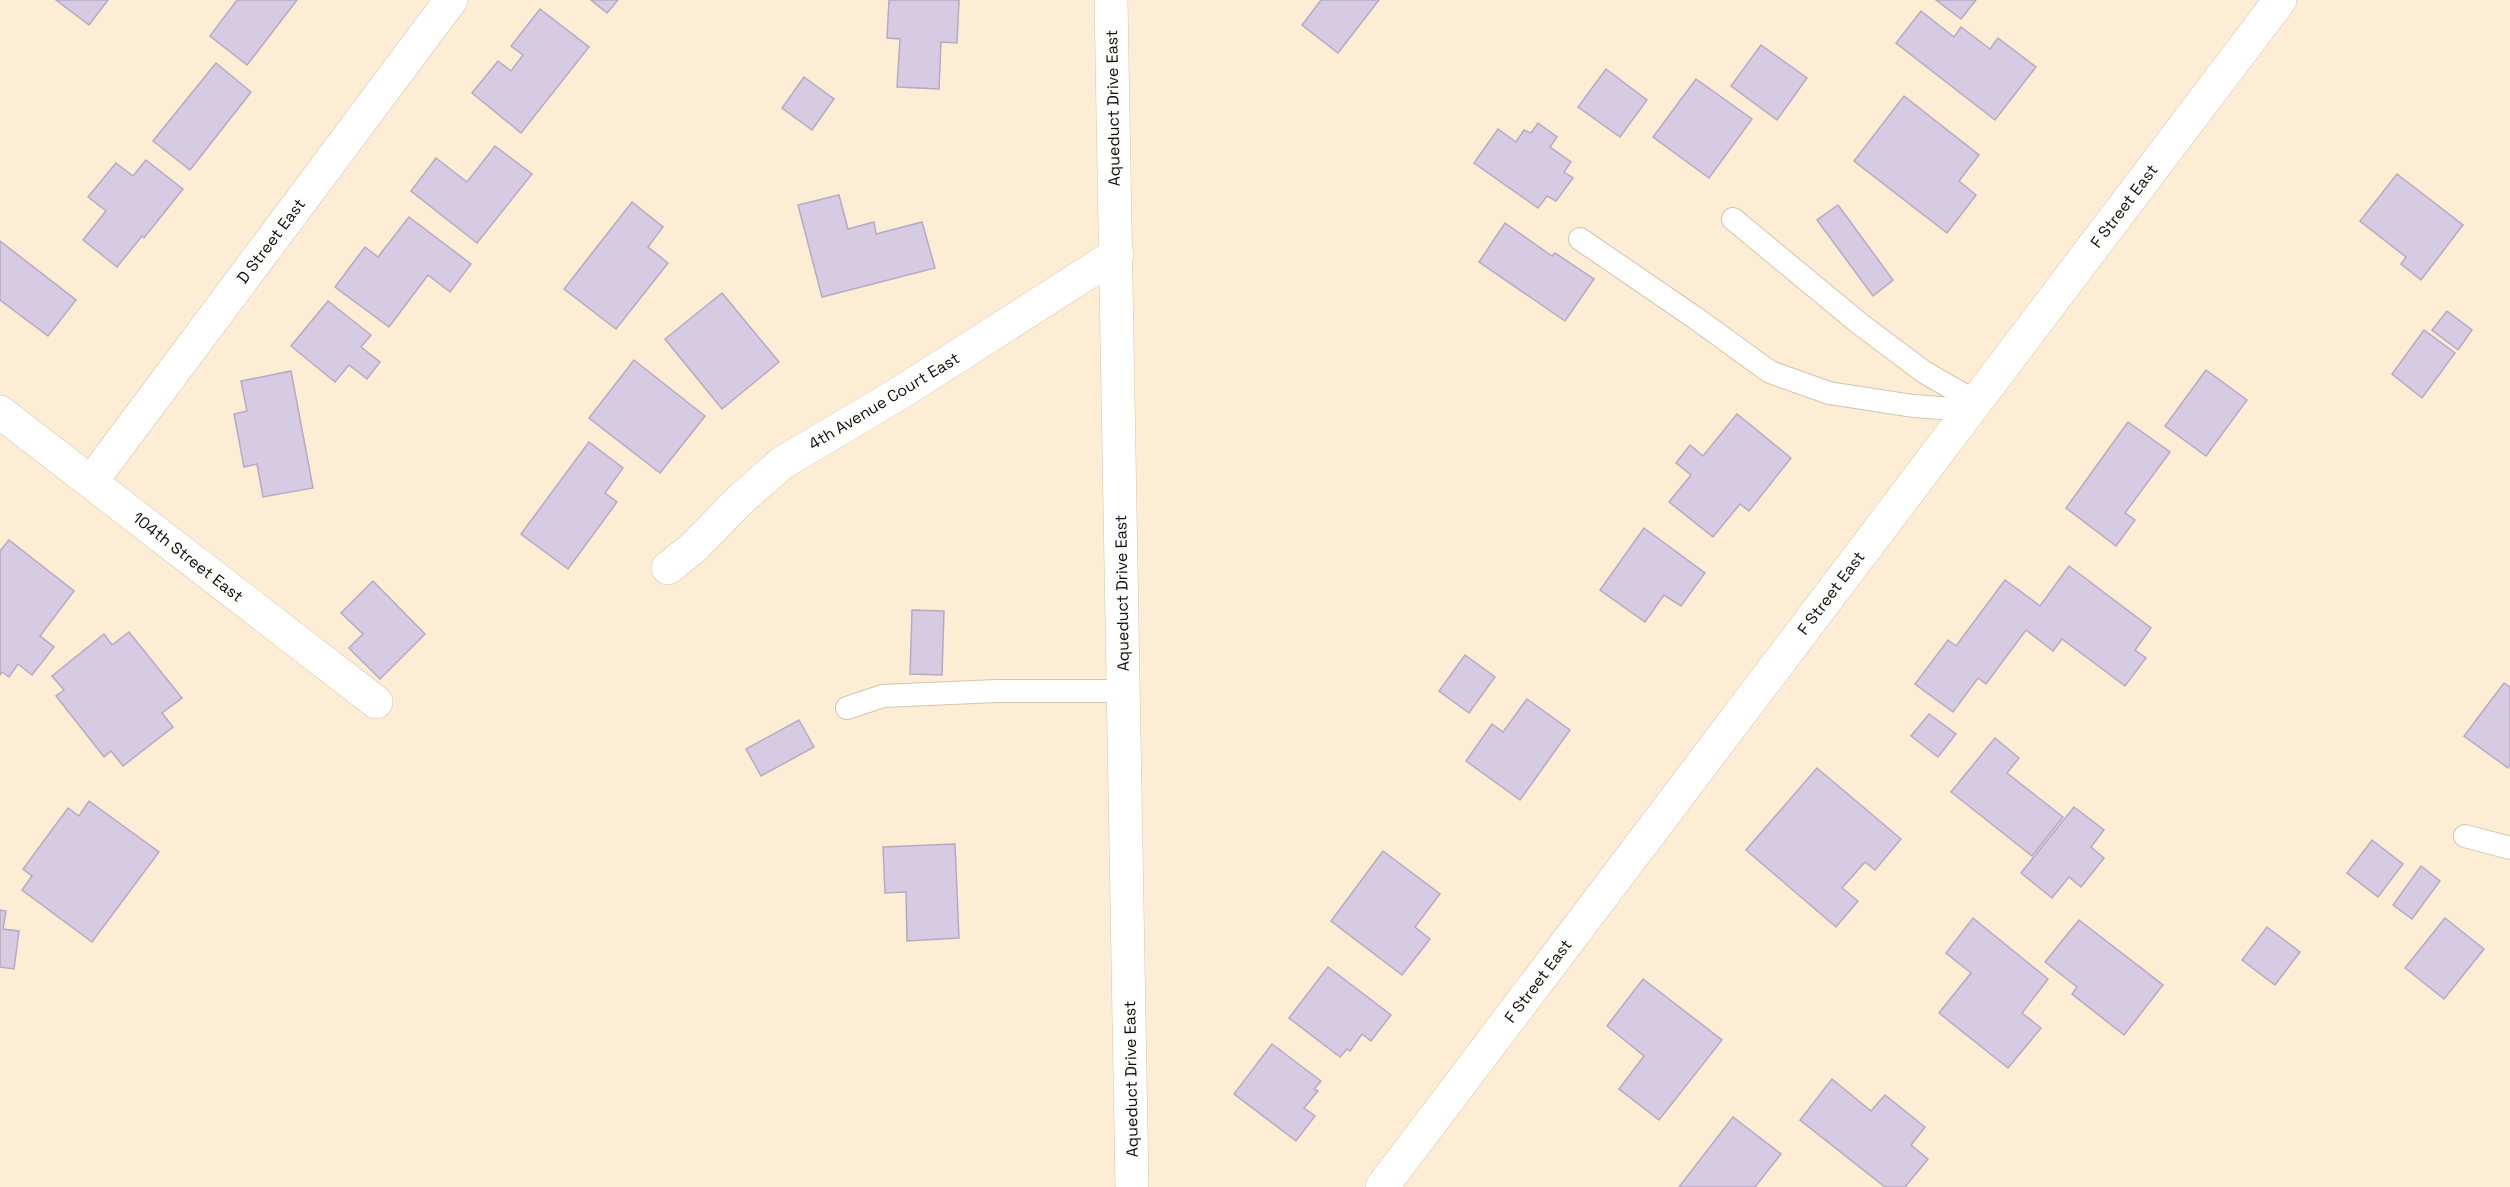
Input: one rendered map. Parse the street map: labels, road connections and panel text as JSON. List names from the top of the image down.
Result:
{
  "streets": {
    "street": [
      "Aqueduct Drive East",
      "F Street East",
      "D Street East",
      "4th Avenue Court East",
      "104th Street East"
    ]
  },
  "crossings": [
    ["Aqueduct Drive East", "4th Avenue Court East"],
    ["D Street East", "104th Street East"]
  ]
}
